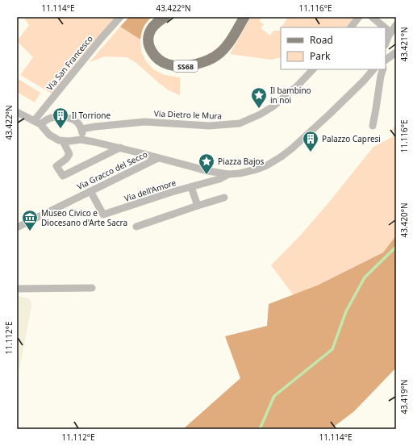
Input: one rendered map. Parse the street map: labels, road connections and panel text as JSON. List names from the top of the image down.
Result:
{
  "streets": {
    "main road": ["SS68"],
    "street": [
      "Via San Francesco",
      "Via Dietro le Mura",
      "Via Gracco del Secco",
      "Via dell'Amore"
    ]
  },
  "crossings": [
    ["Via Gracco del Secco", "Via dell'Amore"]
  ],
  "places": {
    "place": ["Il bambino in noi", "Piazza Bajos"],
    "building": ["Il Torrione", "Palazzo Capresi"],
    "museum": ["Museo Civico e Diocesano d'Arte Sacra"]
  },
  "legend": ["Road", "Park"],
  "coordinates": [
    "11.114°E",
    "43.422°N",
    "11.116°E",
    "43.421°N",
    "43.420°N",
    "11.112°E",
    "43.419°N"
  ]
}
